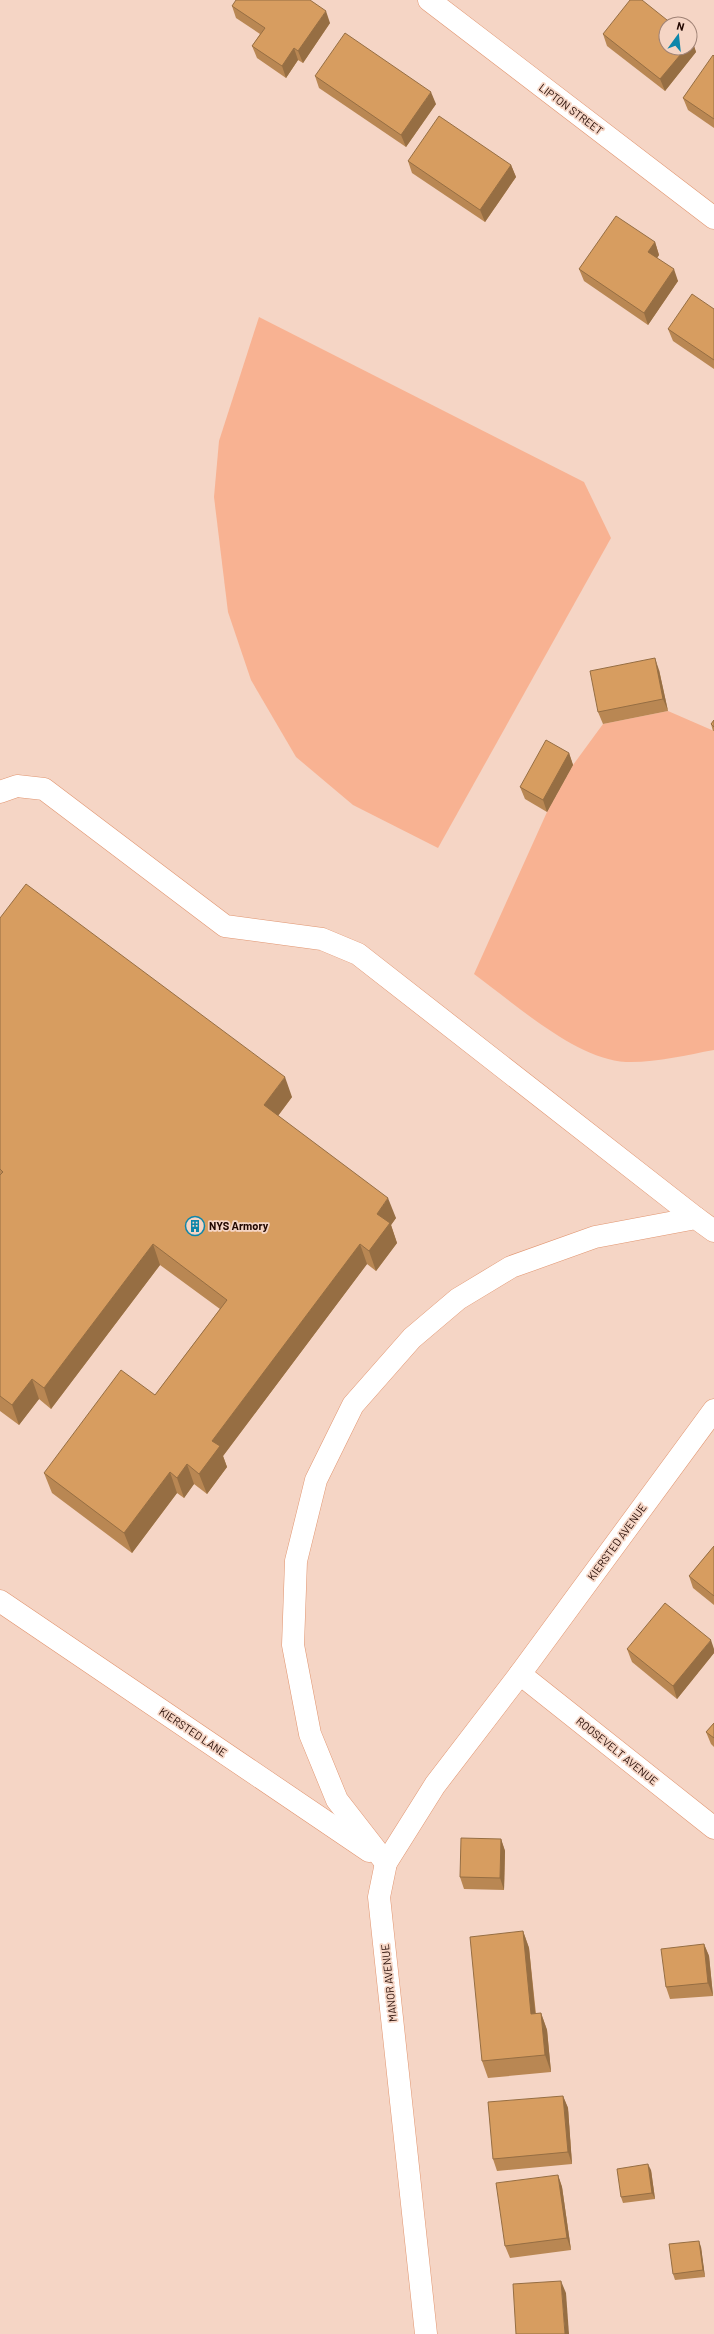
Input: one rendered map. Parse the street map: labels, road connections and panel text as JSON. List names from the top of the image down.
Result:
{
  "streets": {
    "street": [
      "LIPTON STREET",
      "KIERSTED AVENUE",
      "KIERSTED LANE",
      "ROOSEVELT AVENUE",
      "MANOR AVENUE"
    ]
  },
  "crossings": [
    ["KIERSTED AVENUE", "ROOSEVELT AVENUE"],
    ["KIERSTED AVENUE", "MANOR AVENUE"],
    ["KIERSTED LANE", "MANOR AVENUE"],
    ["ROOSEVELT AVENUE", "MANOR AVENUE"]
  ],
  "places": {
    "building": ["NYS Armory"]
  },
  "north": "top"
}
